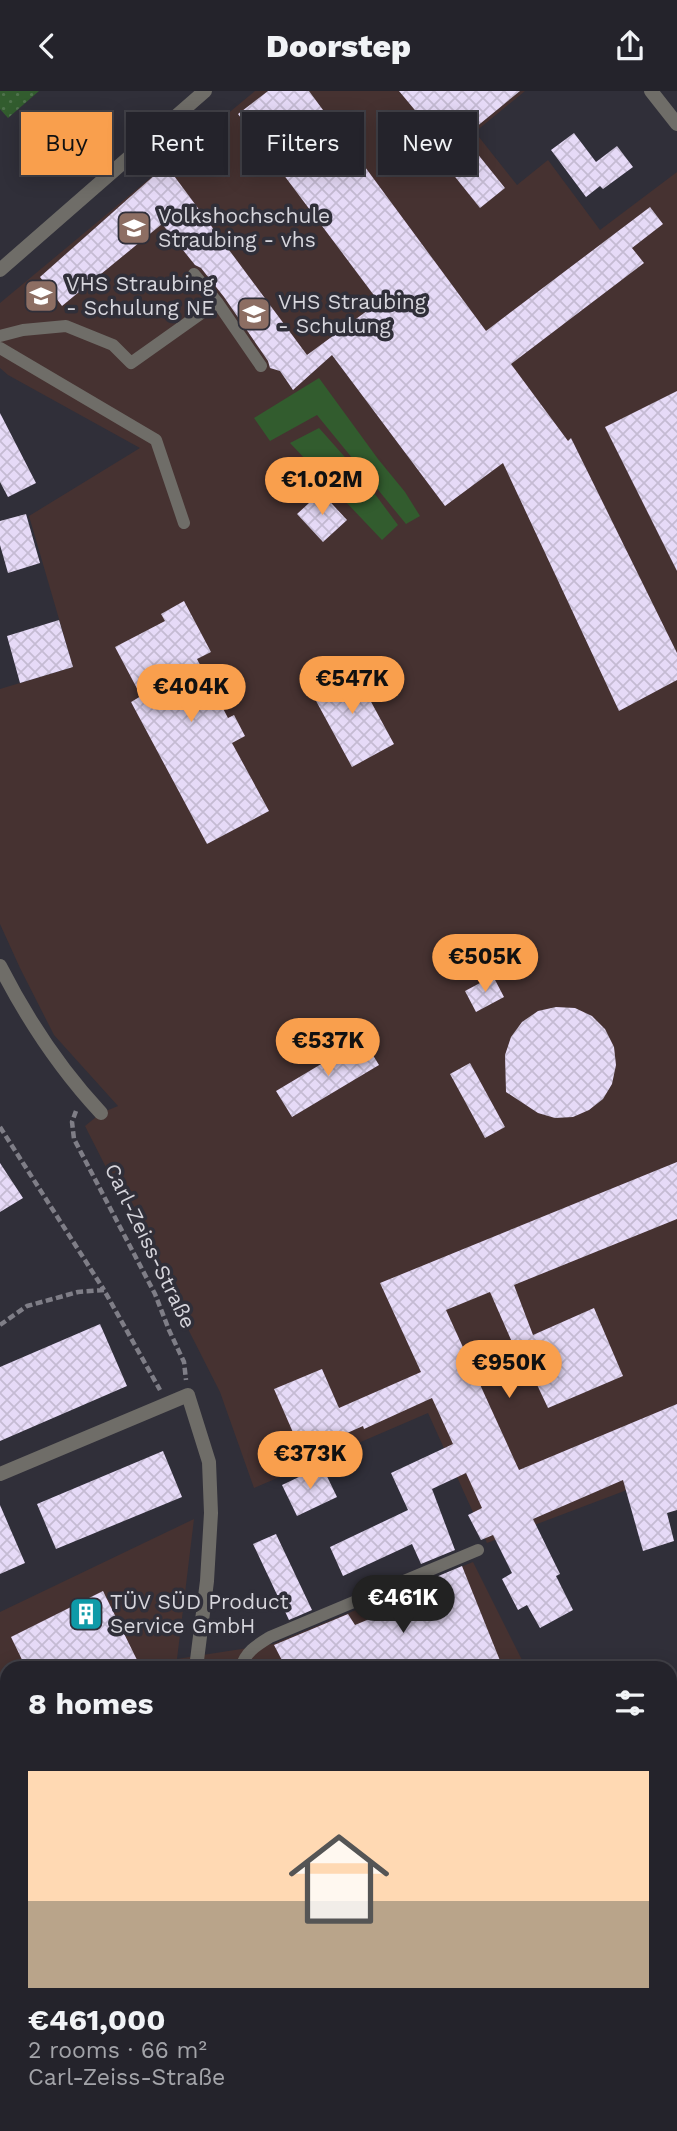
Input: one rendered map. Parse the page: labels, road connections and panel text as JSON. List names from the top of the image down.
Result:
{
  "streets": {
    "path": ["Carl-Zeiss-Straße"]
  },
  "places": {
    "school or university": ["Volkshochschule Straubing - vhs", "VHS Straubing - Schulung NE", "VHS Straubing - Schulung"],
    "building": ["TÜV SÜD Product Service GmbH"]
  },
  "page": {
    "header": "Doorstep",
    "chip": [
      "Buy",
      "Rent",
      "Filters",
      "New"
    ],
    "price": [
      "€1.02M",
      "€547K",
      "€404K",
      "€505K",
      "€537K",
      "€950K",
      "€373K",
      "€461K"
    ],
    "heading": "8 homes",
    "list": [
      {
        "name": "€461,000",
        "note": "2 rooms · 66 m² · Carl-Zeiss-Straße"
      }
    ]
  }
}
